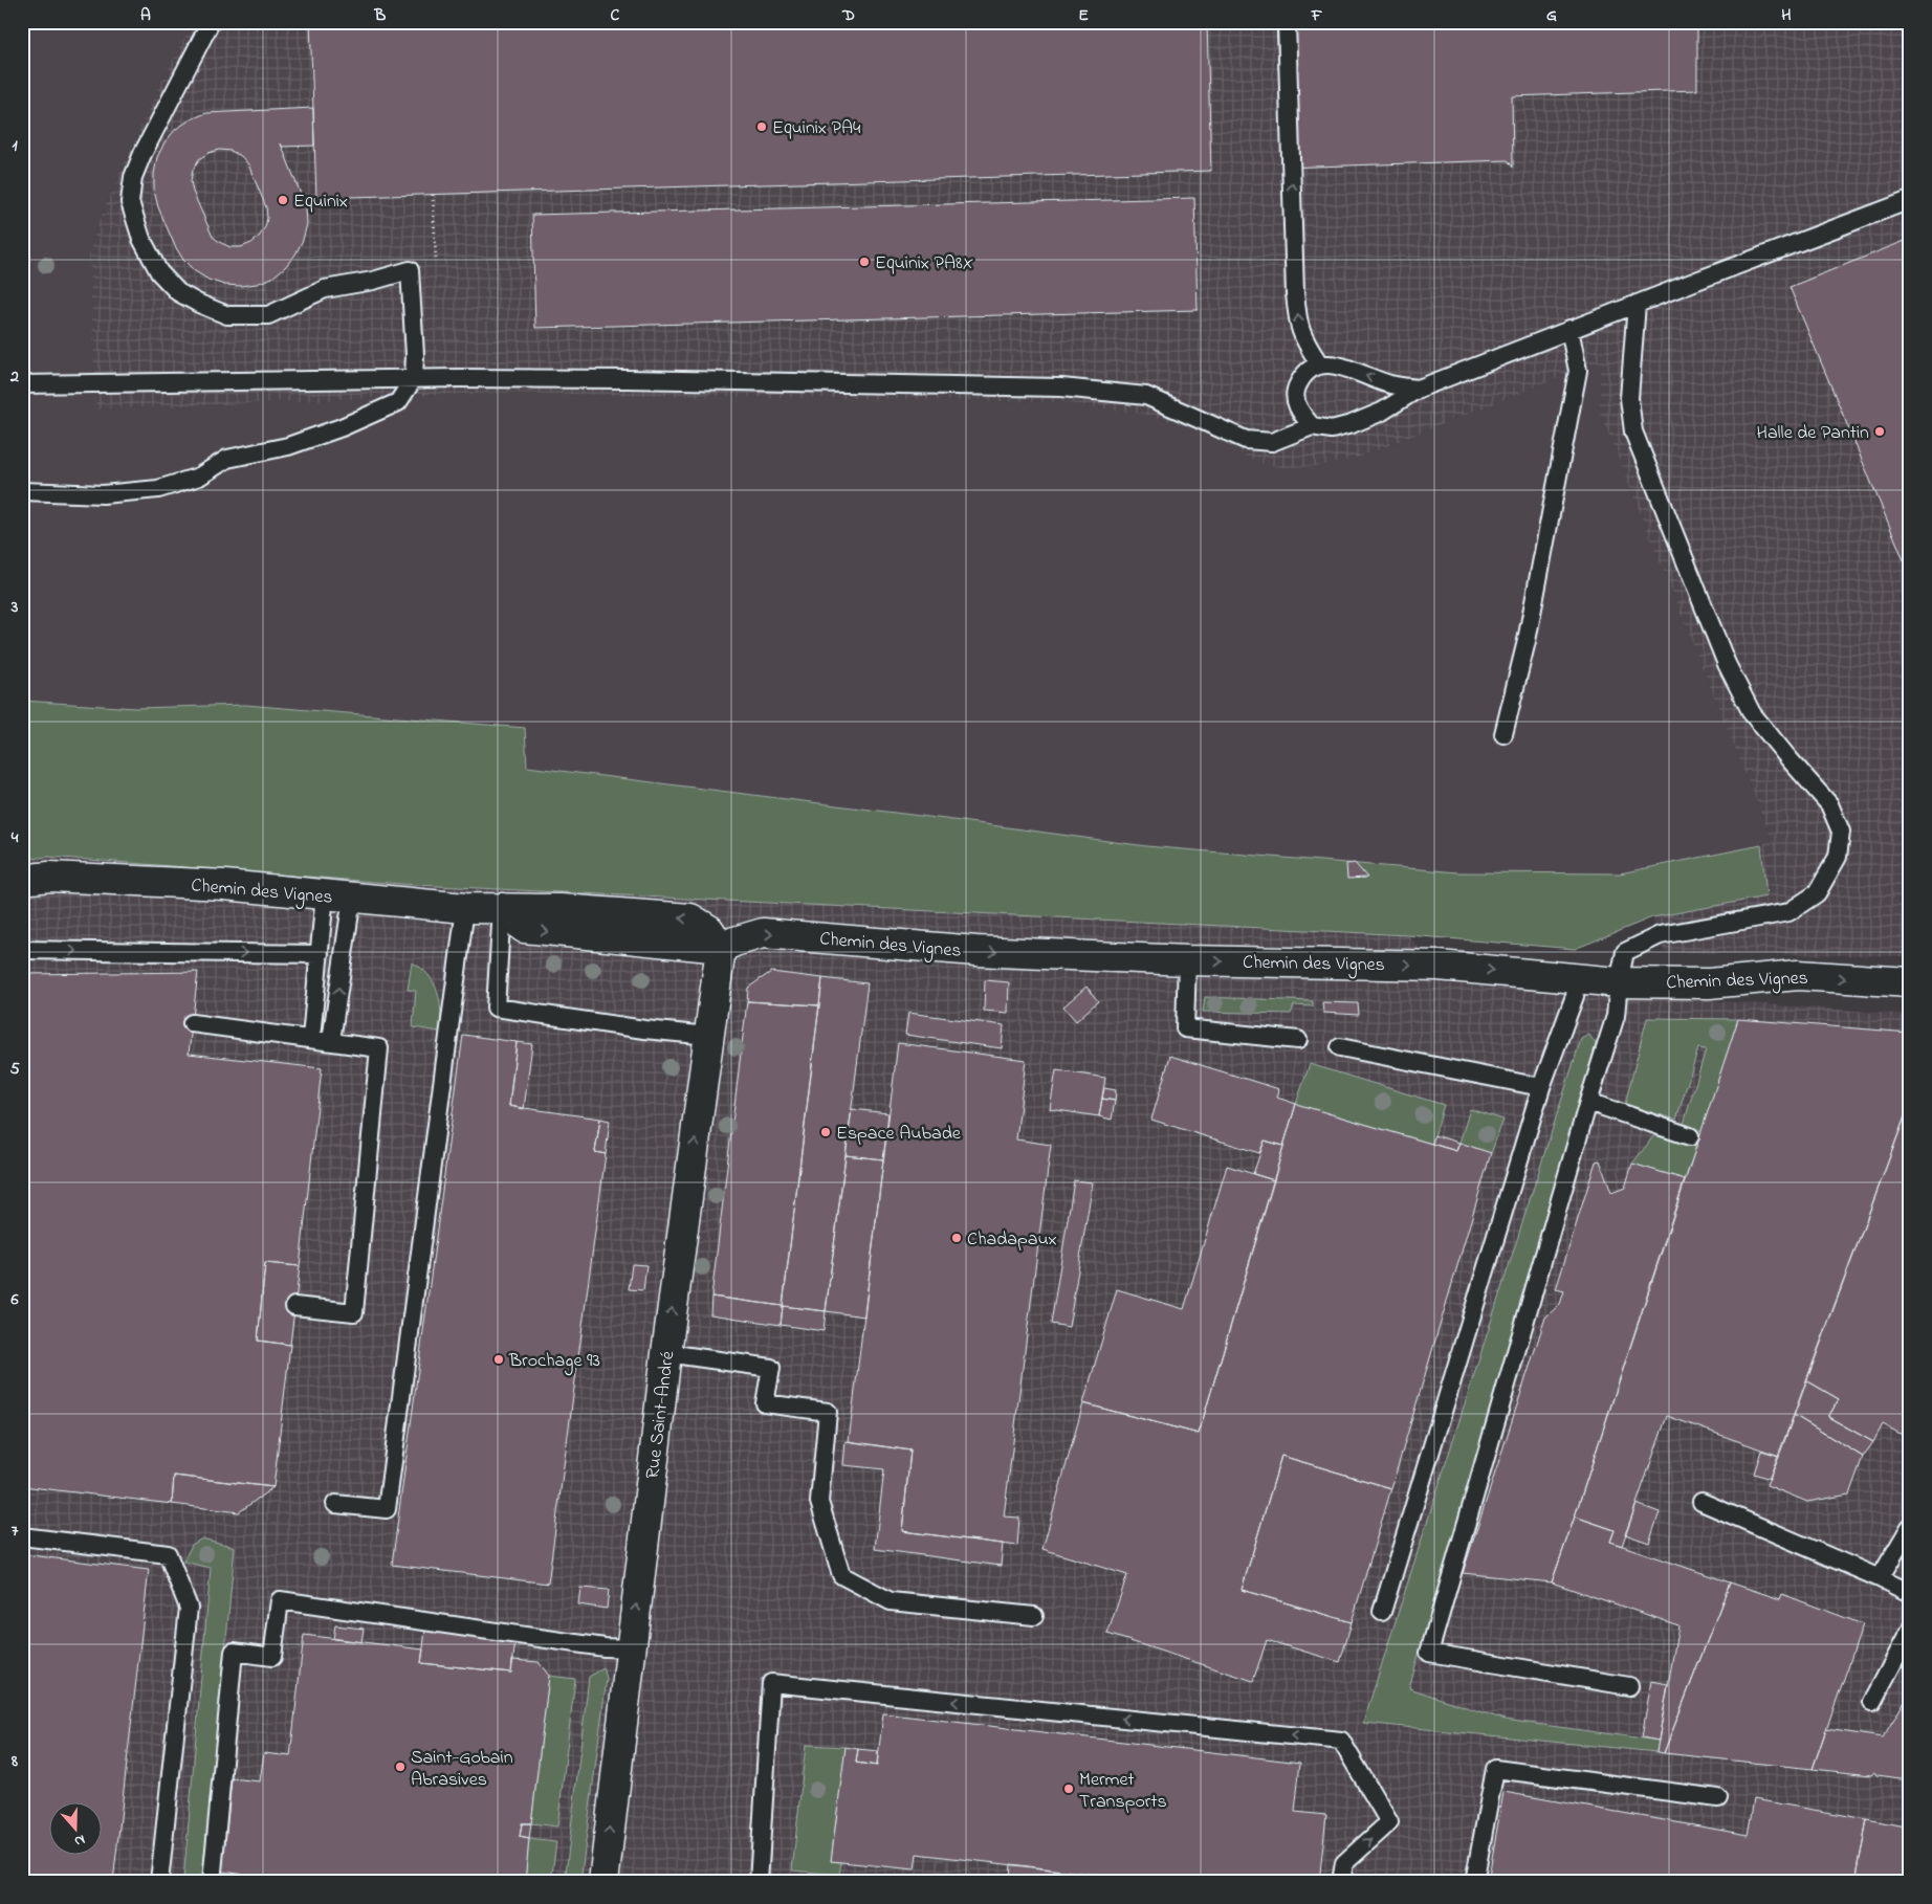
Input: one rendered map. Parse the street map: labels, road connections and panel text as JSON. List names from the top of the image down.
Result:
{
  "streets": {
    "street": ["Chemin des Vignes", "Rue Saint-André"]
  },
  "crossings": [
    ["Chemin des Vignes", "Rue Saint-André"]
  ],
  "one_way": ["Chemin des Vignes", "Rue Saint-André"],
  "places": [
    "Equinix PA4",
    "Equinix",
    "Equinix PA8X",
    "Halle de Pantin",
    "Espace Aubade",
    "Chadapaux",
    "Brochage 93",
    "Saint-Gobain Abrasives",
    "Mermet Transports"
  ],
  "north": "bottom",
  "grid": {
    "columns": [
      "A",
      "B",
      "C",
      "D",
      "E",
      "F",
      "G",
      "H"
    ],
    "rows": [
      "1",
      "2",
      "3",
      "4",
      "5",
      "6",
      "7",
      "8"
    ]
  }
}
